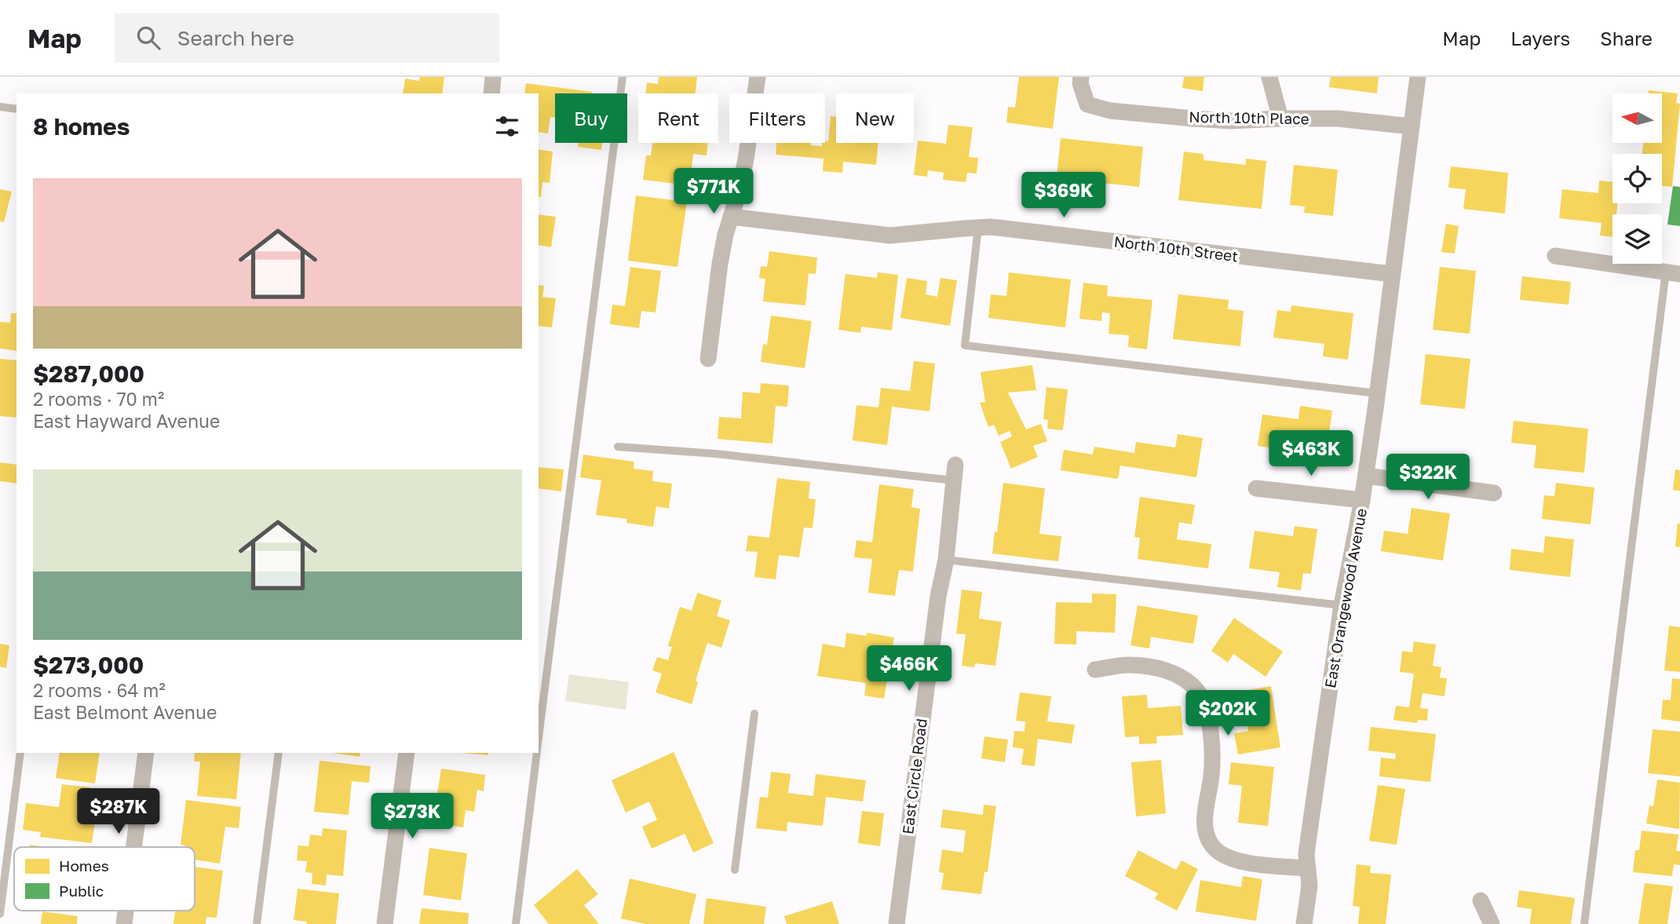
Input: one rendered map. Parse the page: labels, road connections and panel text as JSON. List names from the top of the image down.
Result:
{
  "streets": {
    "street": [
      "North 10th Place",
      "North 10th Street",
      "East Orangewood Avenue",
      "East Circle Road"
    ]
  },
  "crossings": [
    ["North 10th Place", "East Orangewood Avenue"],
    ["North 10th Street", "East Orangewood Avenue"]
  ],
  "legend": ["Homes", "Public"],
  "north": "left",
  "page": {
    "header": "Map",
    "search": "Search here",
    "nav": ["Map", "Layers", "Share"],
    "chip": [
      "Buy",
      "Rent",
      "Filters",
      "New"
    ],
    "heading": "8 homes",
    "list": [
      {
        "name": "$287,000",
        "note": "2 rooms · 70 m² · East Hayward Avenue"
      },
      {
        "name": "$273,000",
        "note": "2 rooms · 64 m² · East Belmont Avenue"
      }
    ],
    "price": [
      "$771K",
      "$369K",
      "$463K",
      "$322K",
      "$466K",
      "$202K",
      "$287K",
      "$273K"
    ]
  }
}
